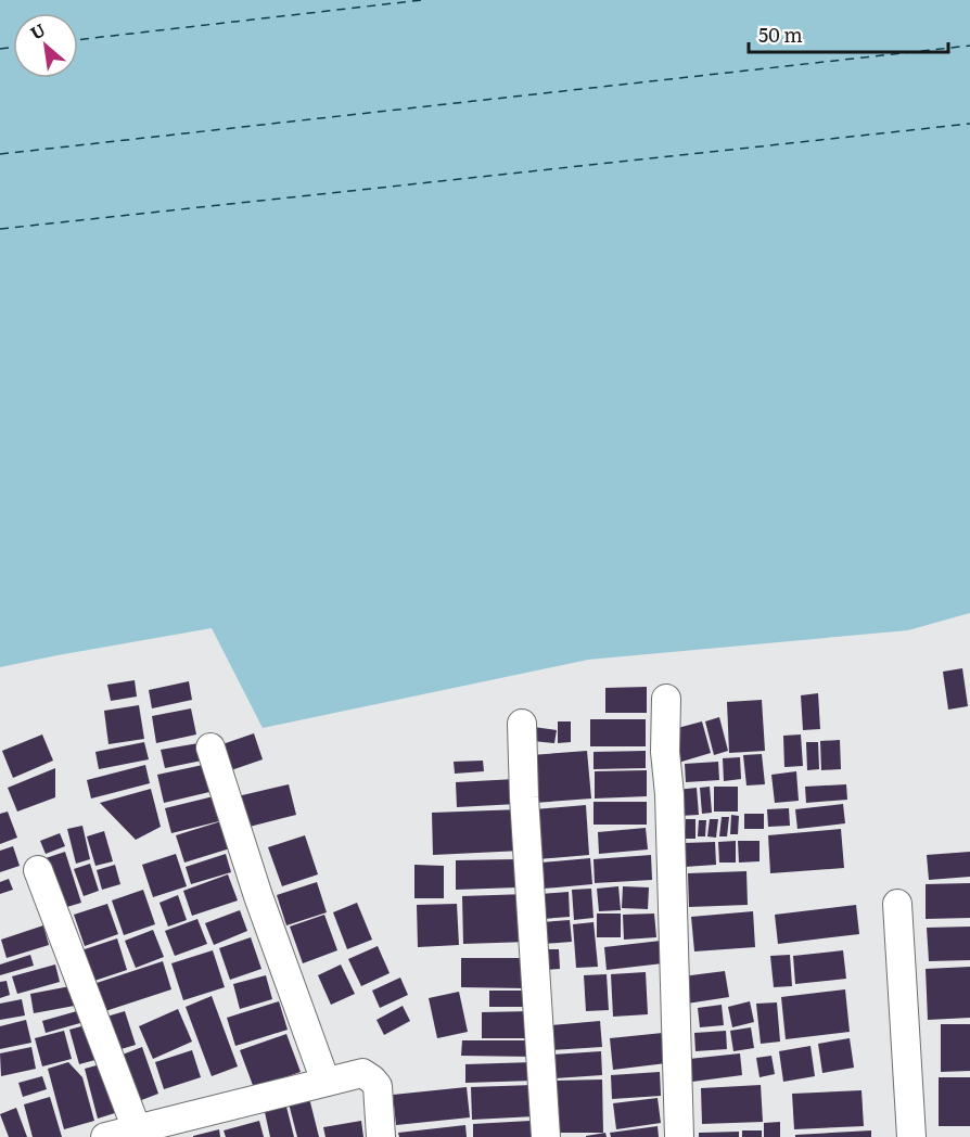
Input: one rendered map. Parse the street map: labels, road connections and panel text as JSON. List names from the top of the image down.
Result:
{
  "scale_bar": "50 m",
  "north": "top left"
}
